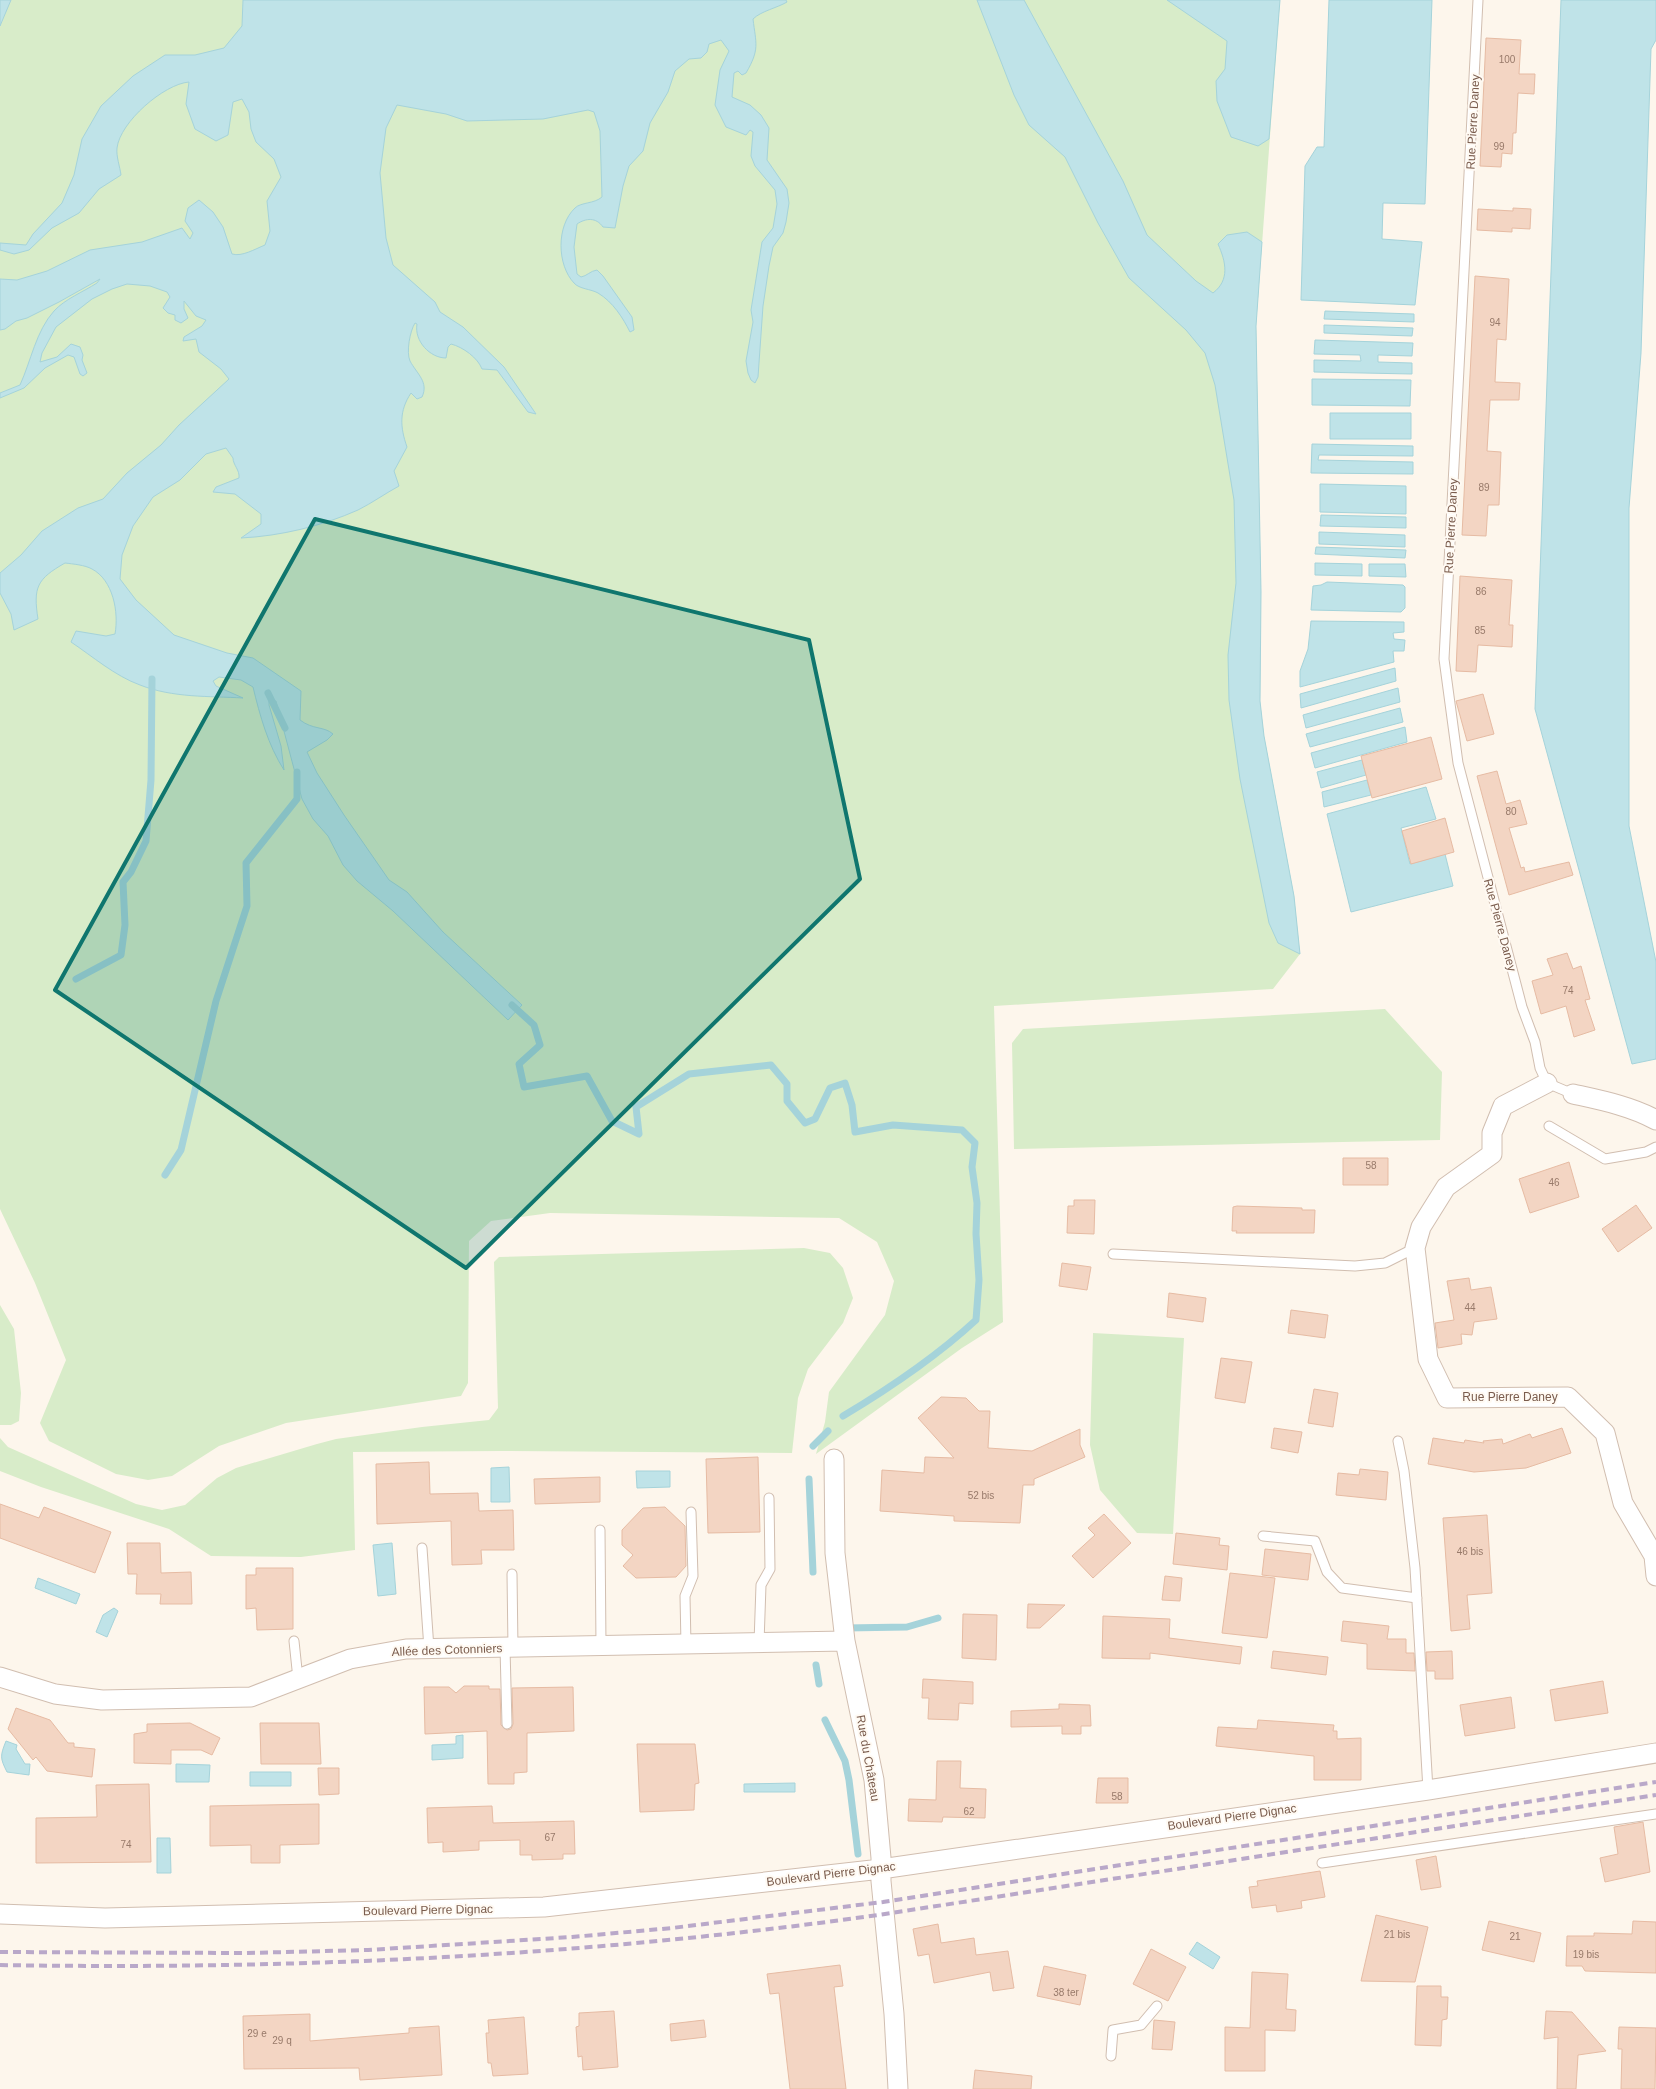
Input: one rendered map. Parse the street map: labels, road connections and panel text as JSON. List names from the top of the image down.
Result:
{
  "streets": {
    "street": [
      "Rue Pierre Daney",
      "Allée des Cotonniers",
      "Rue du Château",
      "Boulevard Pierre Dignac"
    ]
  },
  "crossings": [
    ["Allée des Cotonniers", "Rue du Château"],
    ["Rue du Château", "Boulevard Pierre Dignac"]
  ],
  "house_numbers": [
    "100",
    "99",
    "94",
    "89",
    "86",
    "85",
    "80",
    "74",
    "58",
    "46",
    "44",
    "52 bis",
    "46 bis",
    "58",
    "62",
    "67",
    "74",
    "21 bis",
    "21",
    "19 bis",
    "38 ter",
    "29 e",
    "29 q"
  ]
}
